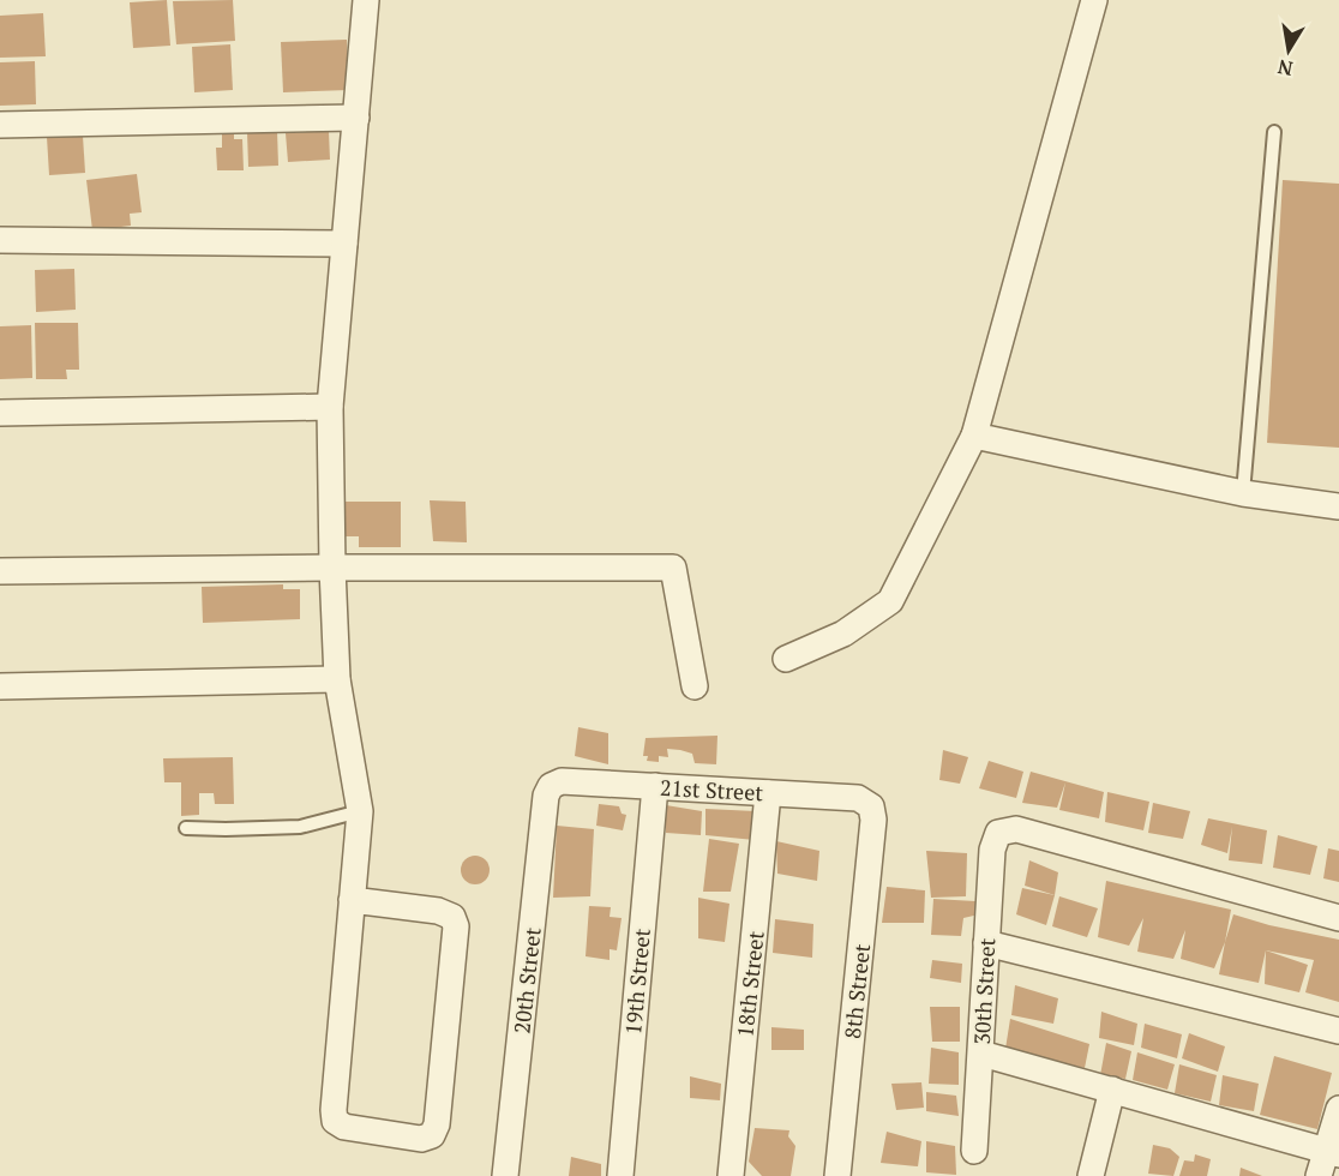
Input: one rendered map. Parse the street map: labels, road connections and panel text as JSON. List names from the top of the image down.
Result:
{
  "streets": {
    "street": [
      "21st Street",
      "20th Street",
      "19th Street",
      "18th Street",
      "8th Street",
      "30th Street"
    ]
  },
  "crossings": [
    ["21st Street", "20th Street"],
    ["21st Street", "19th Street"],
    ["21st Street", "18th Street"],
    ["21st Street", "8th Street"]
  ],
  "north": "bottom"
}
